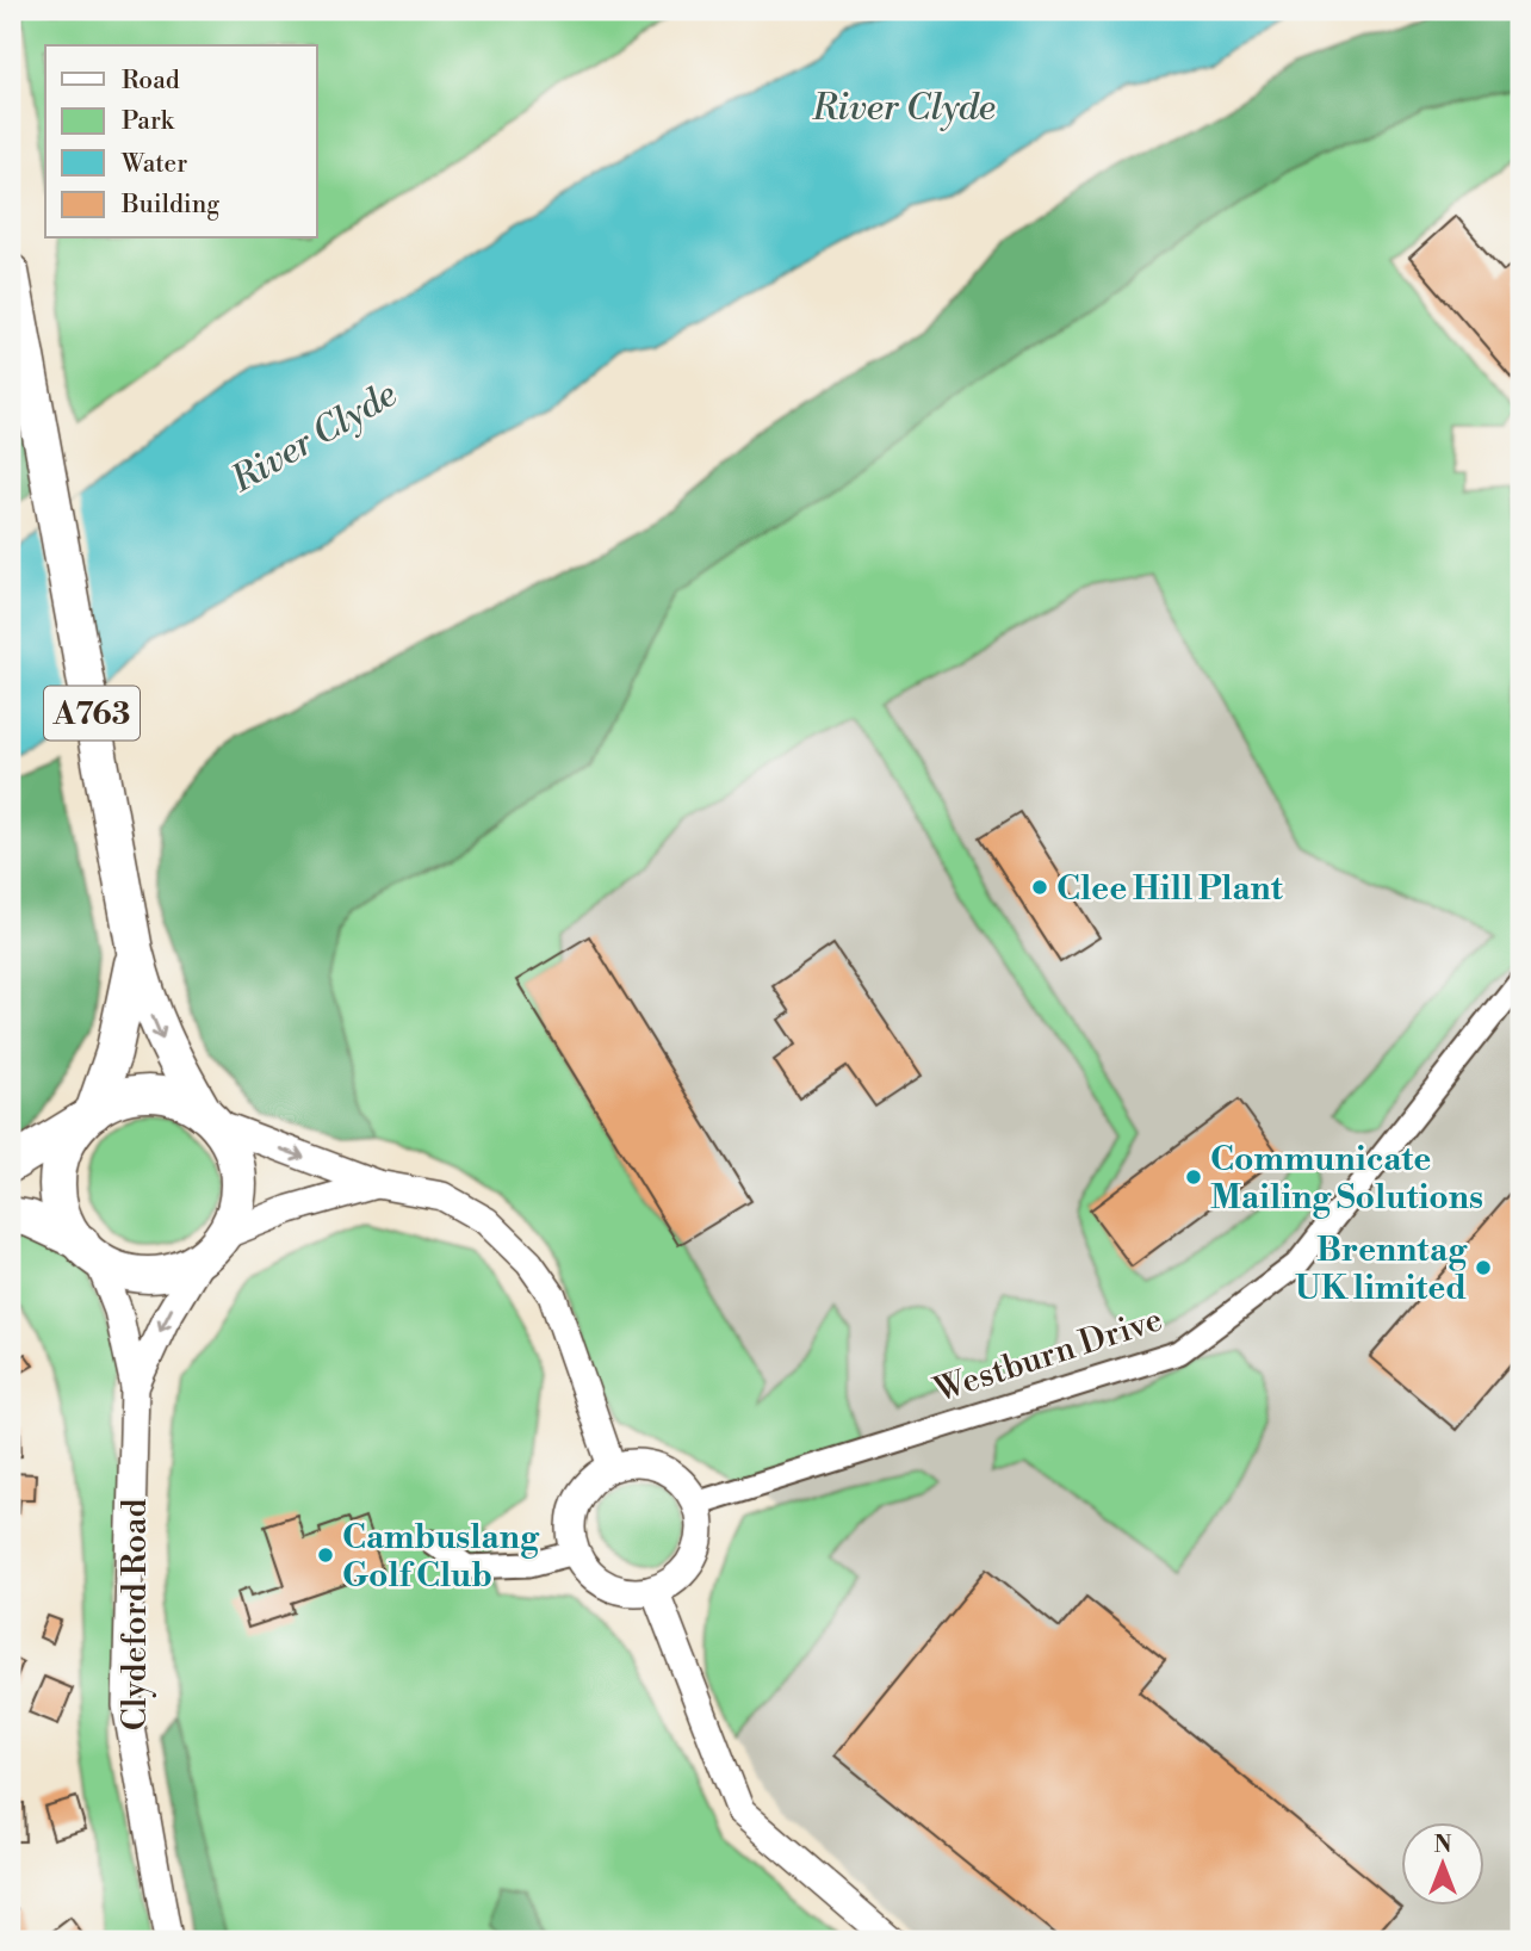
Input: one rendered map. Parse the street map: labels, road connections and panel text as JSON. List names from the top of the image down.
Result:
{
  "streets": {
    "main road": ["A763"],
    "street": ["Westburn Drive", "Clydeford Road"]
  },
  "crossings": [
    ["A763", "Clydeford Road"]
  ],
  "water": ["River Clyde"],
  "places": [
    "Clee Hill Plant",
    "Communicate Mailing Solutions",
    "Brenntag UK limited",
    "Cambuslang Golf Club"
  ],
  "legend": [
    "Road",
    "Park",
    "Water",
    "Building"
  ],
  "north": "top"
}
